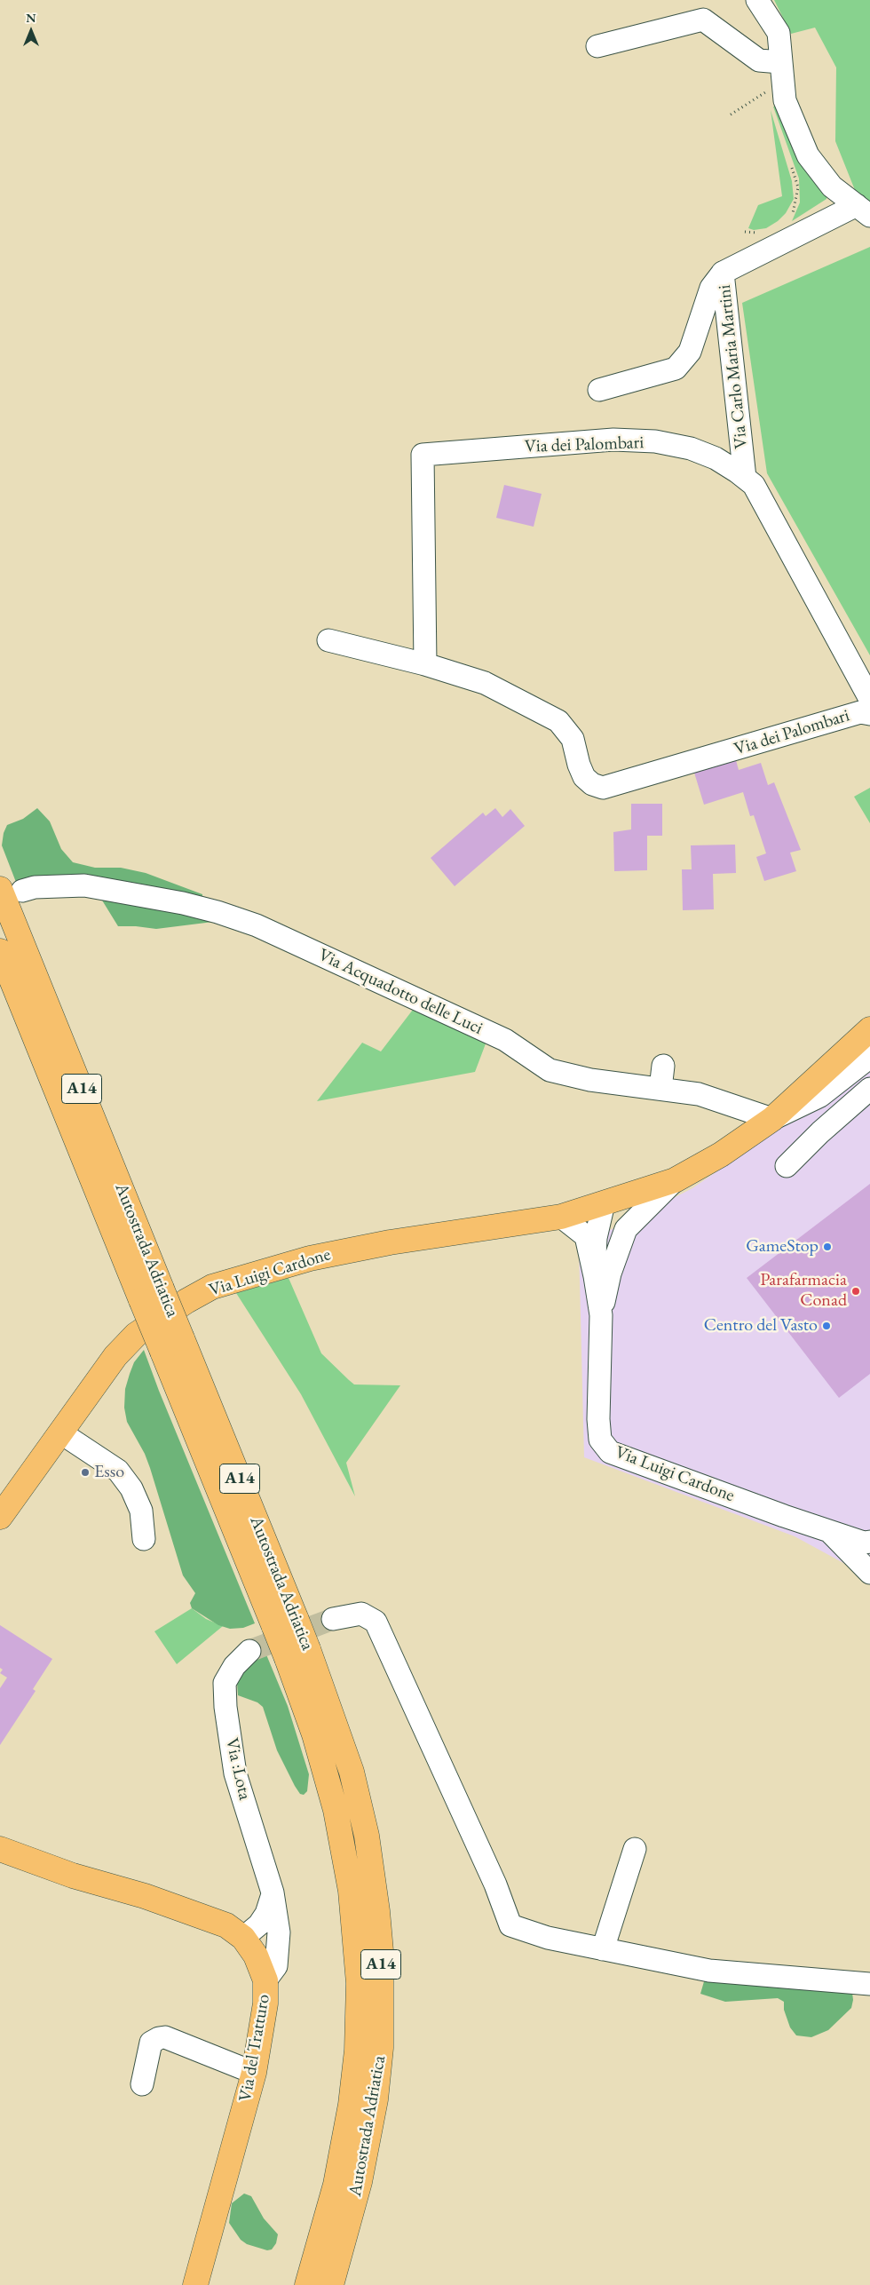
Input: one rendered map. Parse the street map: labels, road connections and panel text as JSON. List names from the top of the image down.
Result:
{
  "streets": {
    "main road": [
      "A14",
      "Autostrada Adriatica",
      "Via Luigi Cardone",
      "Via del Tratturo"
    ],
    "street": [
      "Via Carlo Maria Martini",
      "Via dei Palombari",
      "Via Acquadotto delle Luci",
      "Via :Lota"
    ]
  },
  "crossings": [
    ["Via Carlo Maria Martini", "Via dei Palombari"],
    ["Via Acquadotto delle Luci", "Autostrada Adriatica"],
    ["Via Acquadotto delle Luci", "Via Luigi Cardone"],
    ["Via :Lota", "Via del Tratturo"]
  ],
  "places": [
    "GameStop",
    "Parafarmacia Conad",
    "Centro del Vasto",
    "Esso"
  ],
  "north": "top"
}
